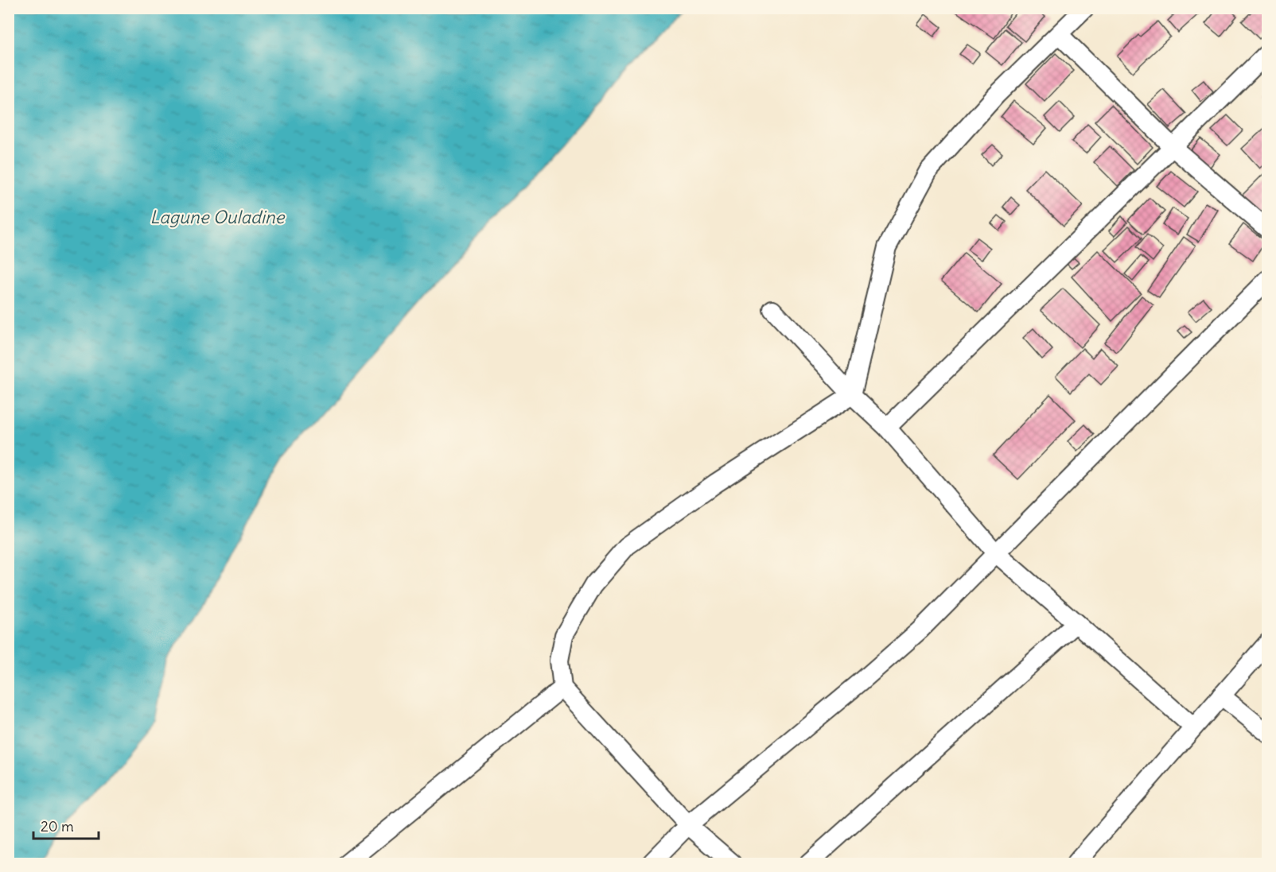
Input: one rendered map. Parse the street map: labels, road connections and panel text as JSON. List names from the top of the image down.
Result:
{
  "water": ["Lagune Ouladine"],
  "scale_bar": "20 m"
}
